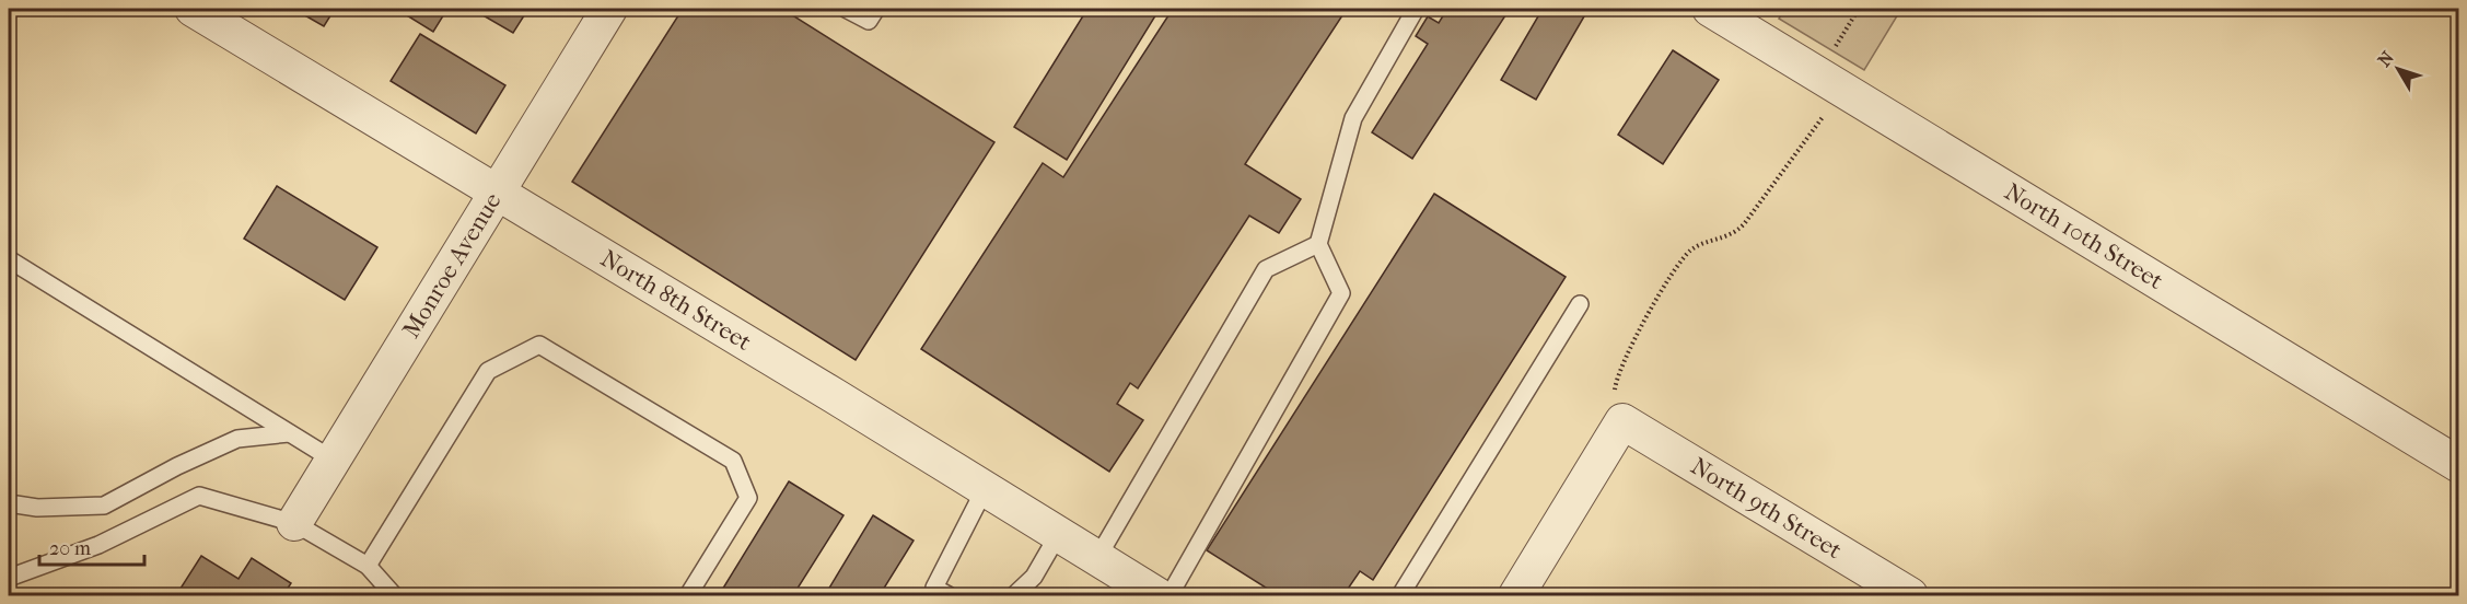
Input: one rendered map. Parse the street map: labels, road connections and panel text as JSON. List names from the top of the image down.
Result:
{
  "streets": {
    "street": [
      "North 10th Street",
      "Monroe Avenue",
      "North 8th Street",
      "North 9th Street"
    ]
  },
  "crossings": [
    ["Monroe Avenue", "North 8th Street"]
  ],
  "scale_bar": "20 m",
  "north": "top left"
}
